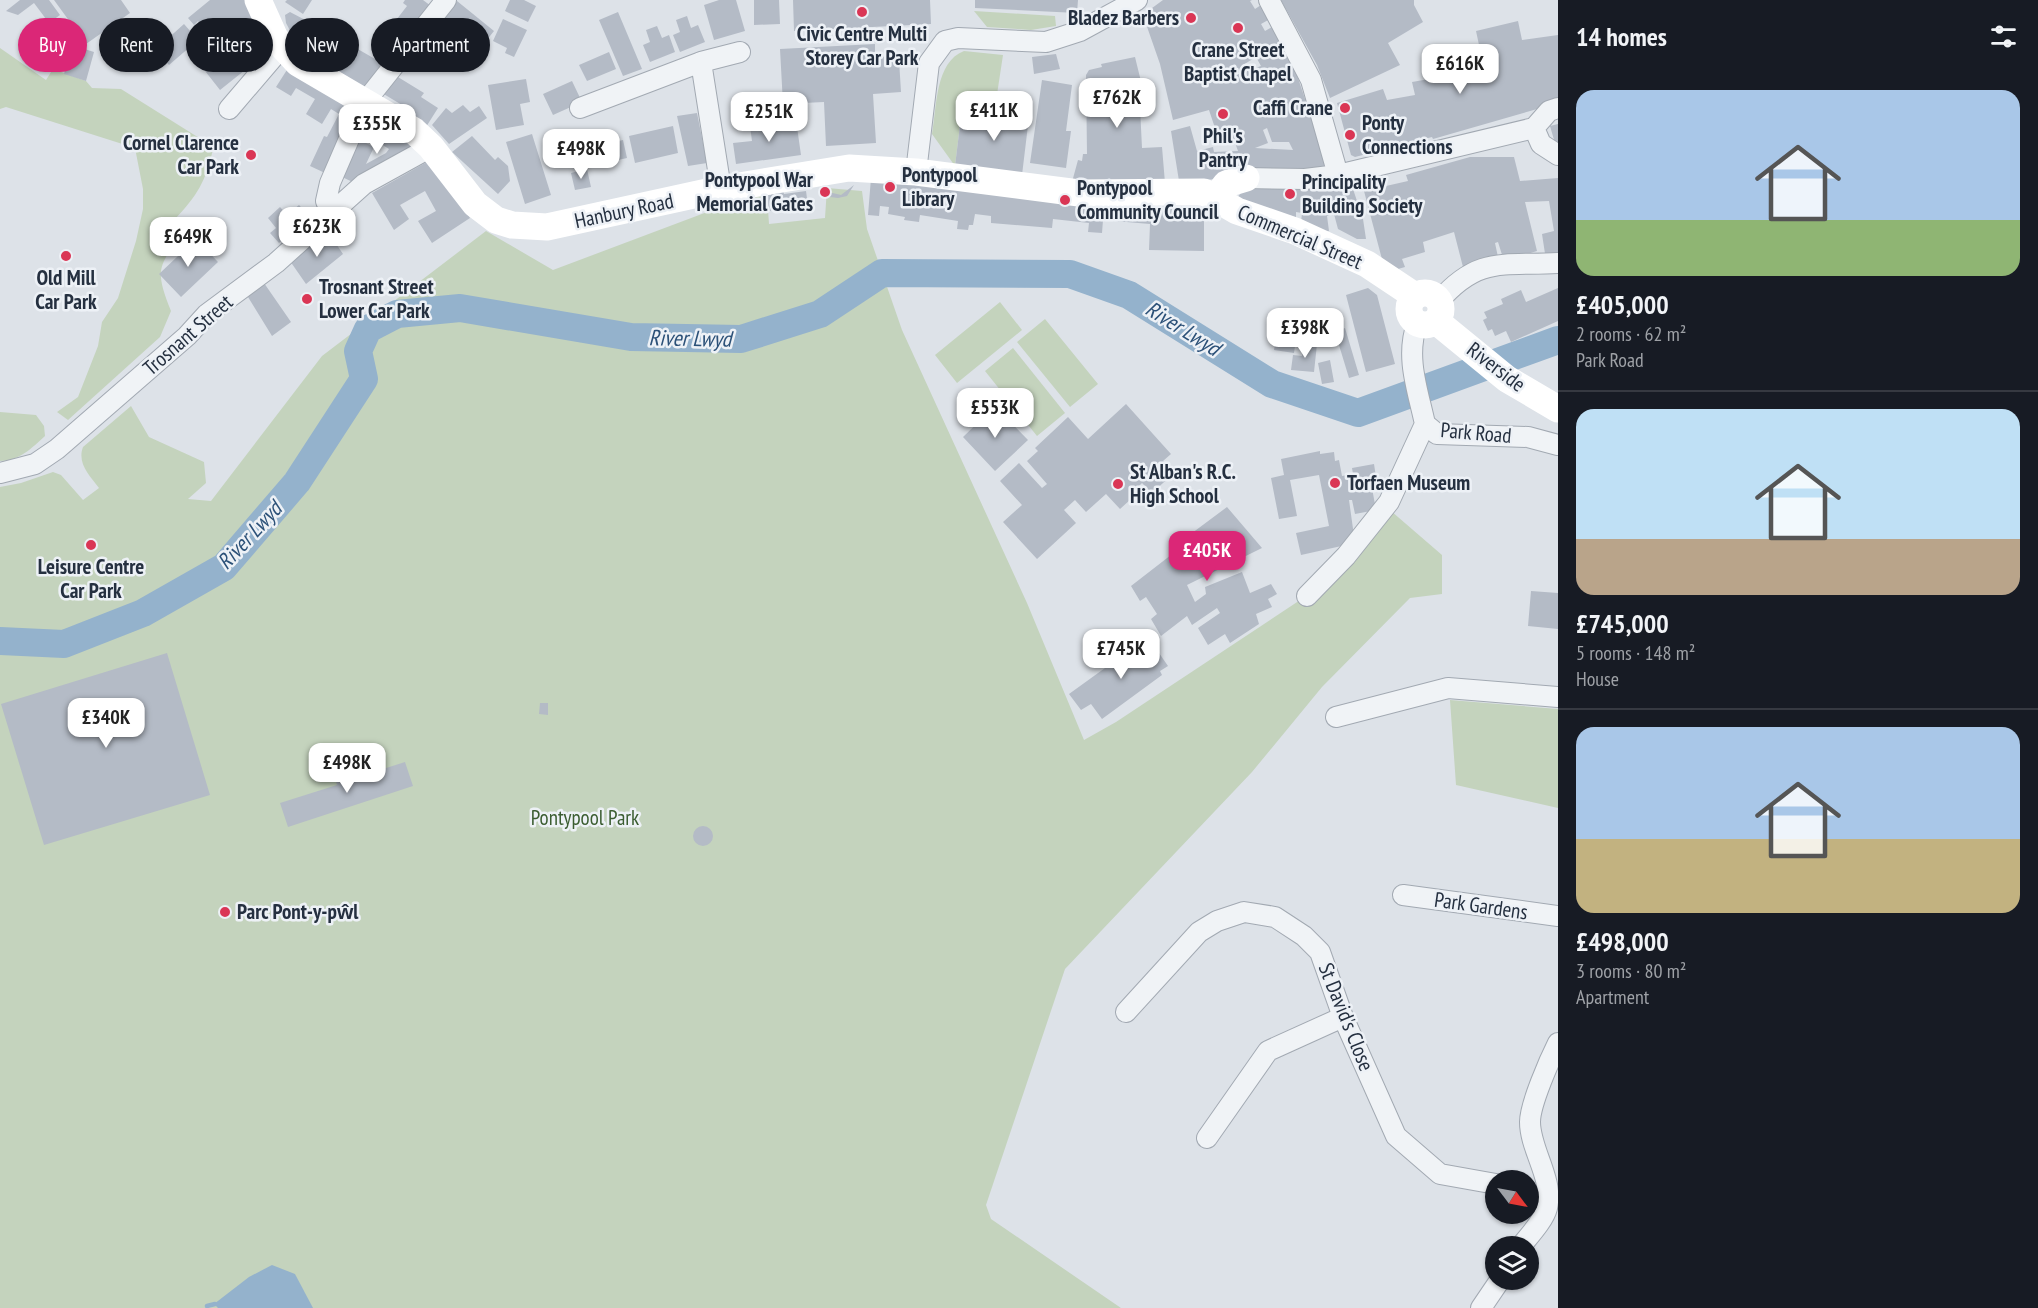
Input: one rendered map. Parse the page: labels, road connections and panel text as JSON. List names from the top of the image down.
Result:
{
  "streets": {
    "street": [
      "Hanbury Road",
      "Commercial Street",
      "Trosnant Street",
      "Riverside",
      "Park Road",
      "Park Gardens",
      "St David's Close"
    ]
  },
  "crossings": [
    ["Hanbury Road", "Commercial Street"],
    ["Hanbury Road", "Trosnant Street"],
    ["Commercial Street", "Riverside"]
  ],
  "water": ["River Lwyd"],
  "parks": ["Pontypool Park"],
  "places": [
    "Civic Centre Multi Storey Car Park",
    "Bladez Barbers",
    "Crane Street Baptist Chapel",
    "Caffi Crane",
    "Phil's Pantry",
    "Ponty Connections",
    "Cornel Clarence Car Park",
    "Pontypool Library",
    "Pontypool War Memorial Gates",
    "Principality Building Society",
    "Pontypool Community Council",
    "Old Mill Car Park",
    "Trosnant Street Lower Car Park",
    "Torfaen Museum",
    "St Alban's R.C. High School",
    "Leisure Centre Car Park",
    "Parc Pont-y-pŵl"
  ],
  "north": "bottom right",
  "page": {
    "heading": "14 homes",
    "chip": [
      "Buy",
      "Rent",
      "Filters",
      "New",
      "Apartment"
    ],
    "price": [
      "£616K",
      "£762K",
      "£411K",
      "£251K",
      "£355K",
      "£498K",
      "£623K",
      "£649K",
      "£398K",
      "£553K",
      "£405K",
      "£745K",
      "£340K",
      "£498K"
    ],
    "list": [
      {
        "name": "£405,000",
        "note": "2 rooms · 62 m² · Park Road"
      },
      {
        "name": "£745,000",
        "note": "5 rooms · 148 m² · House"
      },
      {
        "name": "£498,000",
        "note": "3 rooms · 80 m² · Apartment"
      }
    ]
  }
}
